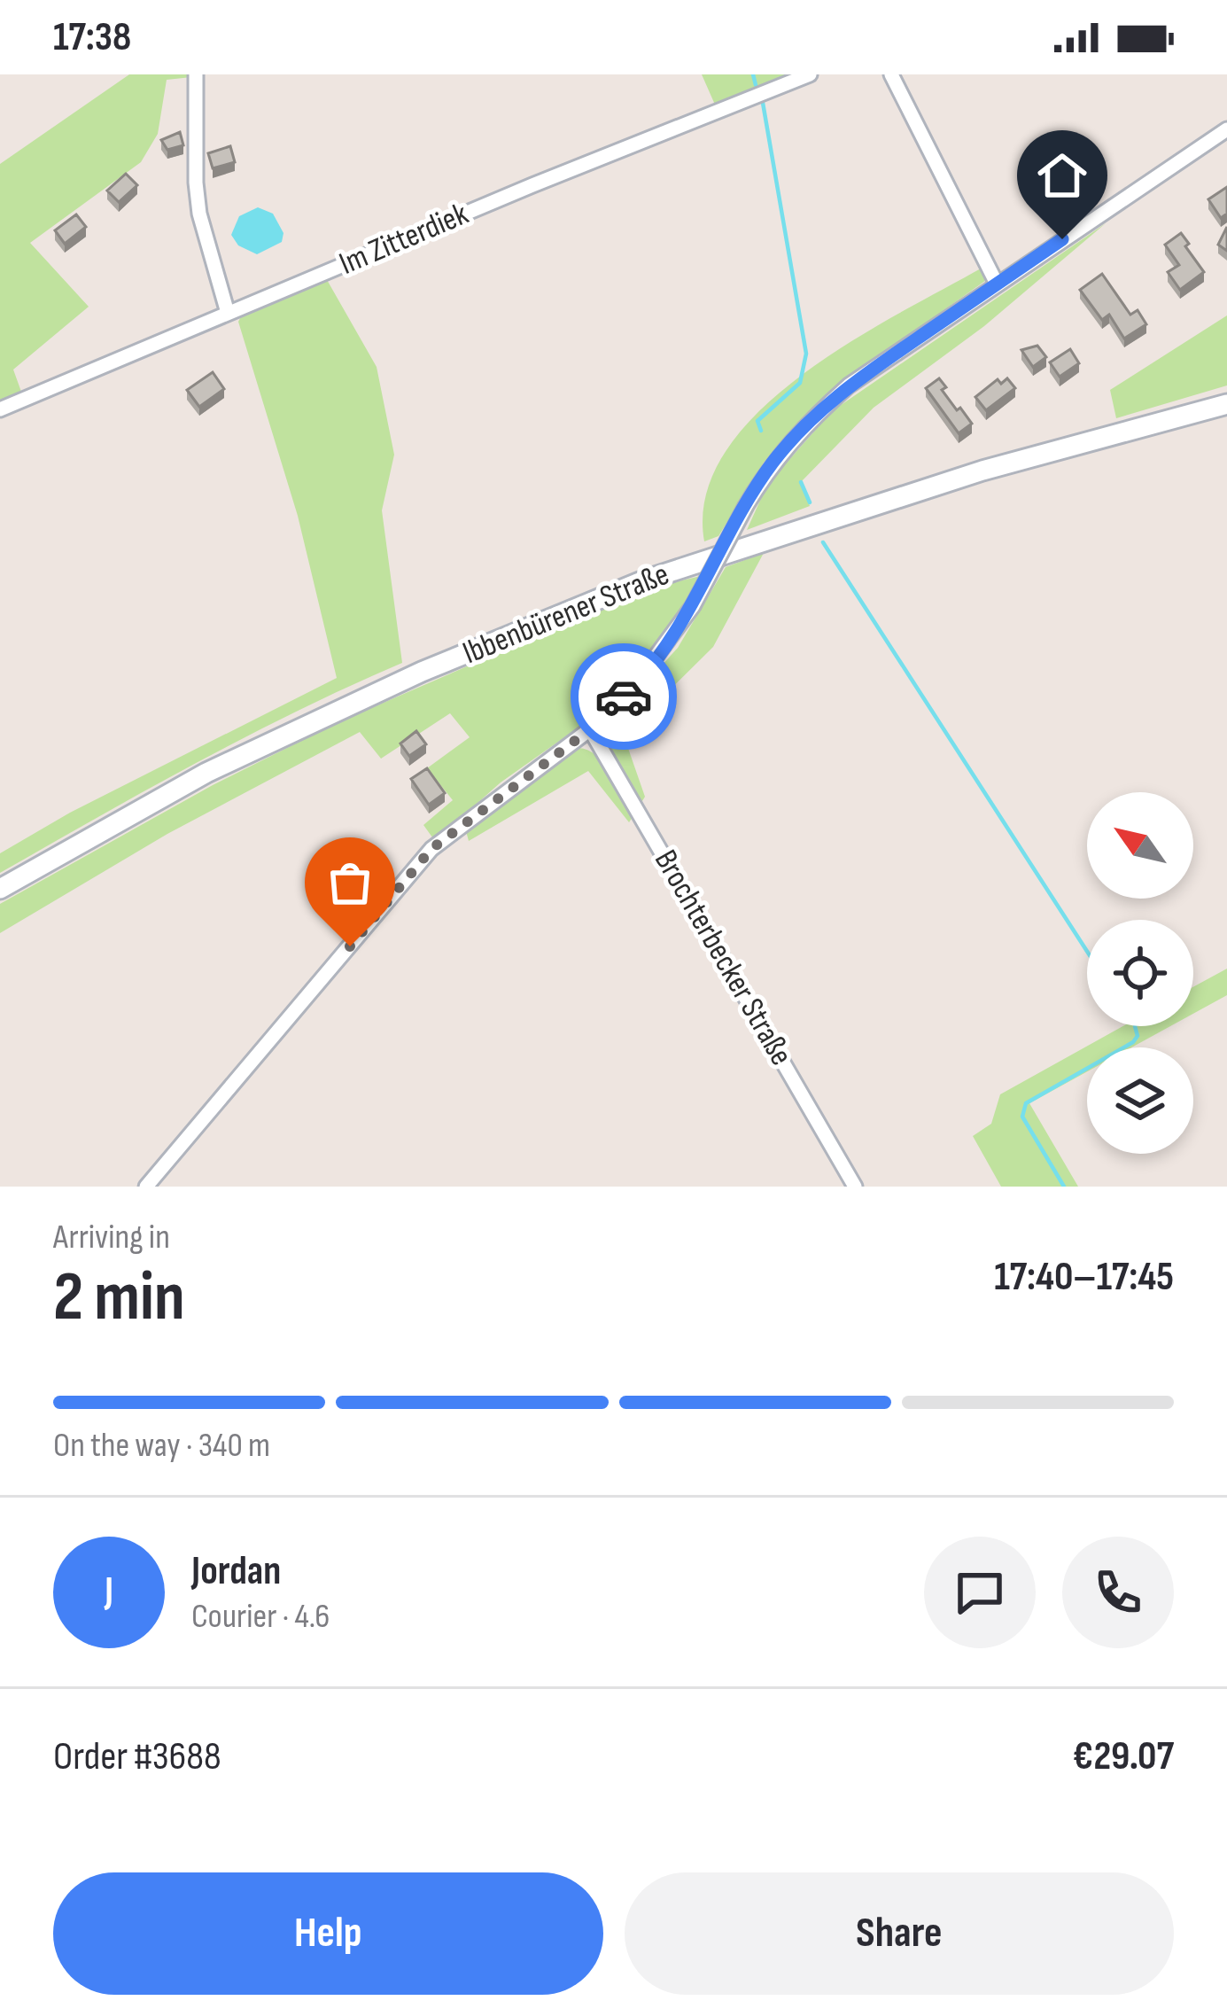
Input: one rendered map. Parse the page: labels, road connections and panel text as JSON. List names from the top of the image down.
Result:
{
  "streets": {
    "main road": ["Ibbenbürener Straße"],
    "street": ["Im Zitterdiek", "Brochterbecker Straße"]
  },
  "north": "top left",
  "page": {
    "status": "17:38",
    "heading": ["2 min", "Arriving in", "17:40–17:45"],
    "panel": [
      "Jordan",
      "Courier · 4.6",
      "Order #3688",
      "€29.07"
    ],
    "bar": "On the way · 340 m",
    "round": "J",
    "buttons": ["Help", "Share"]
  }
}
